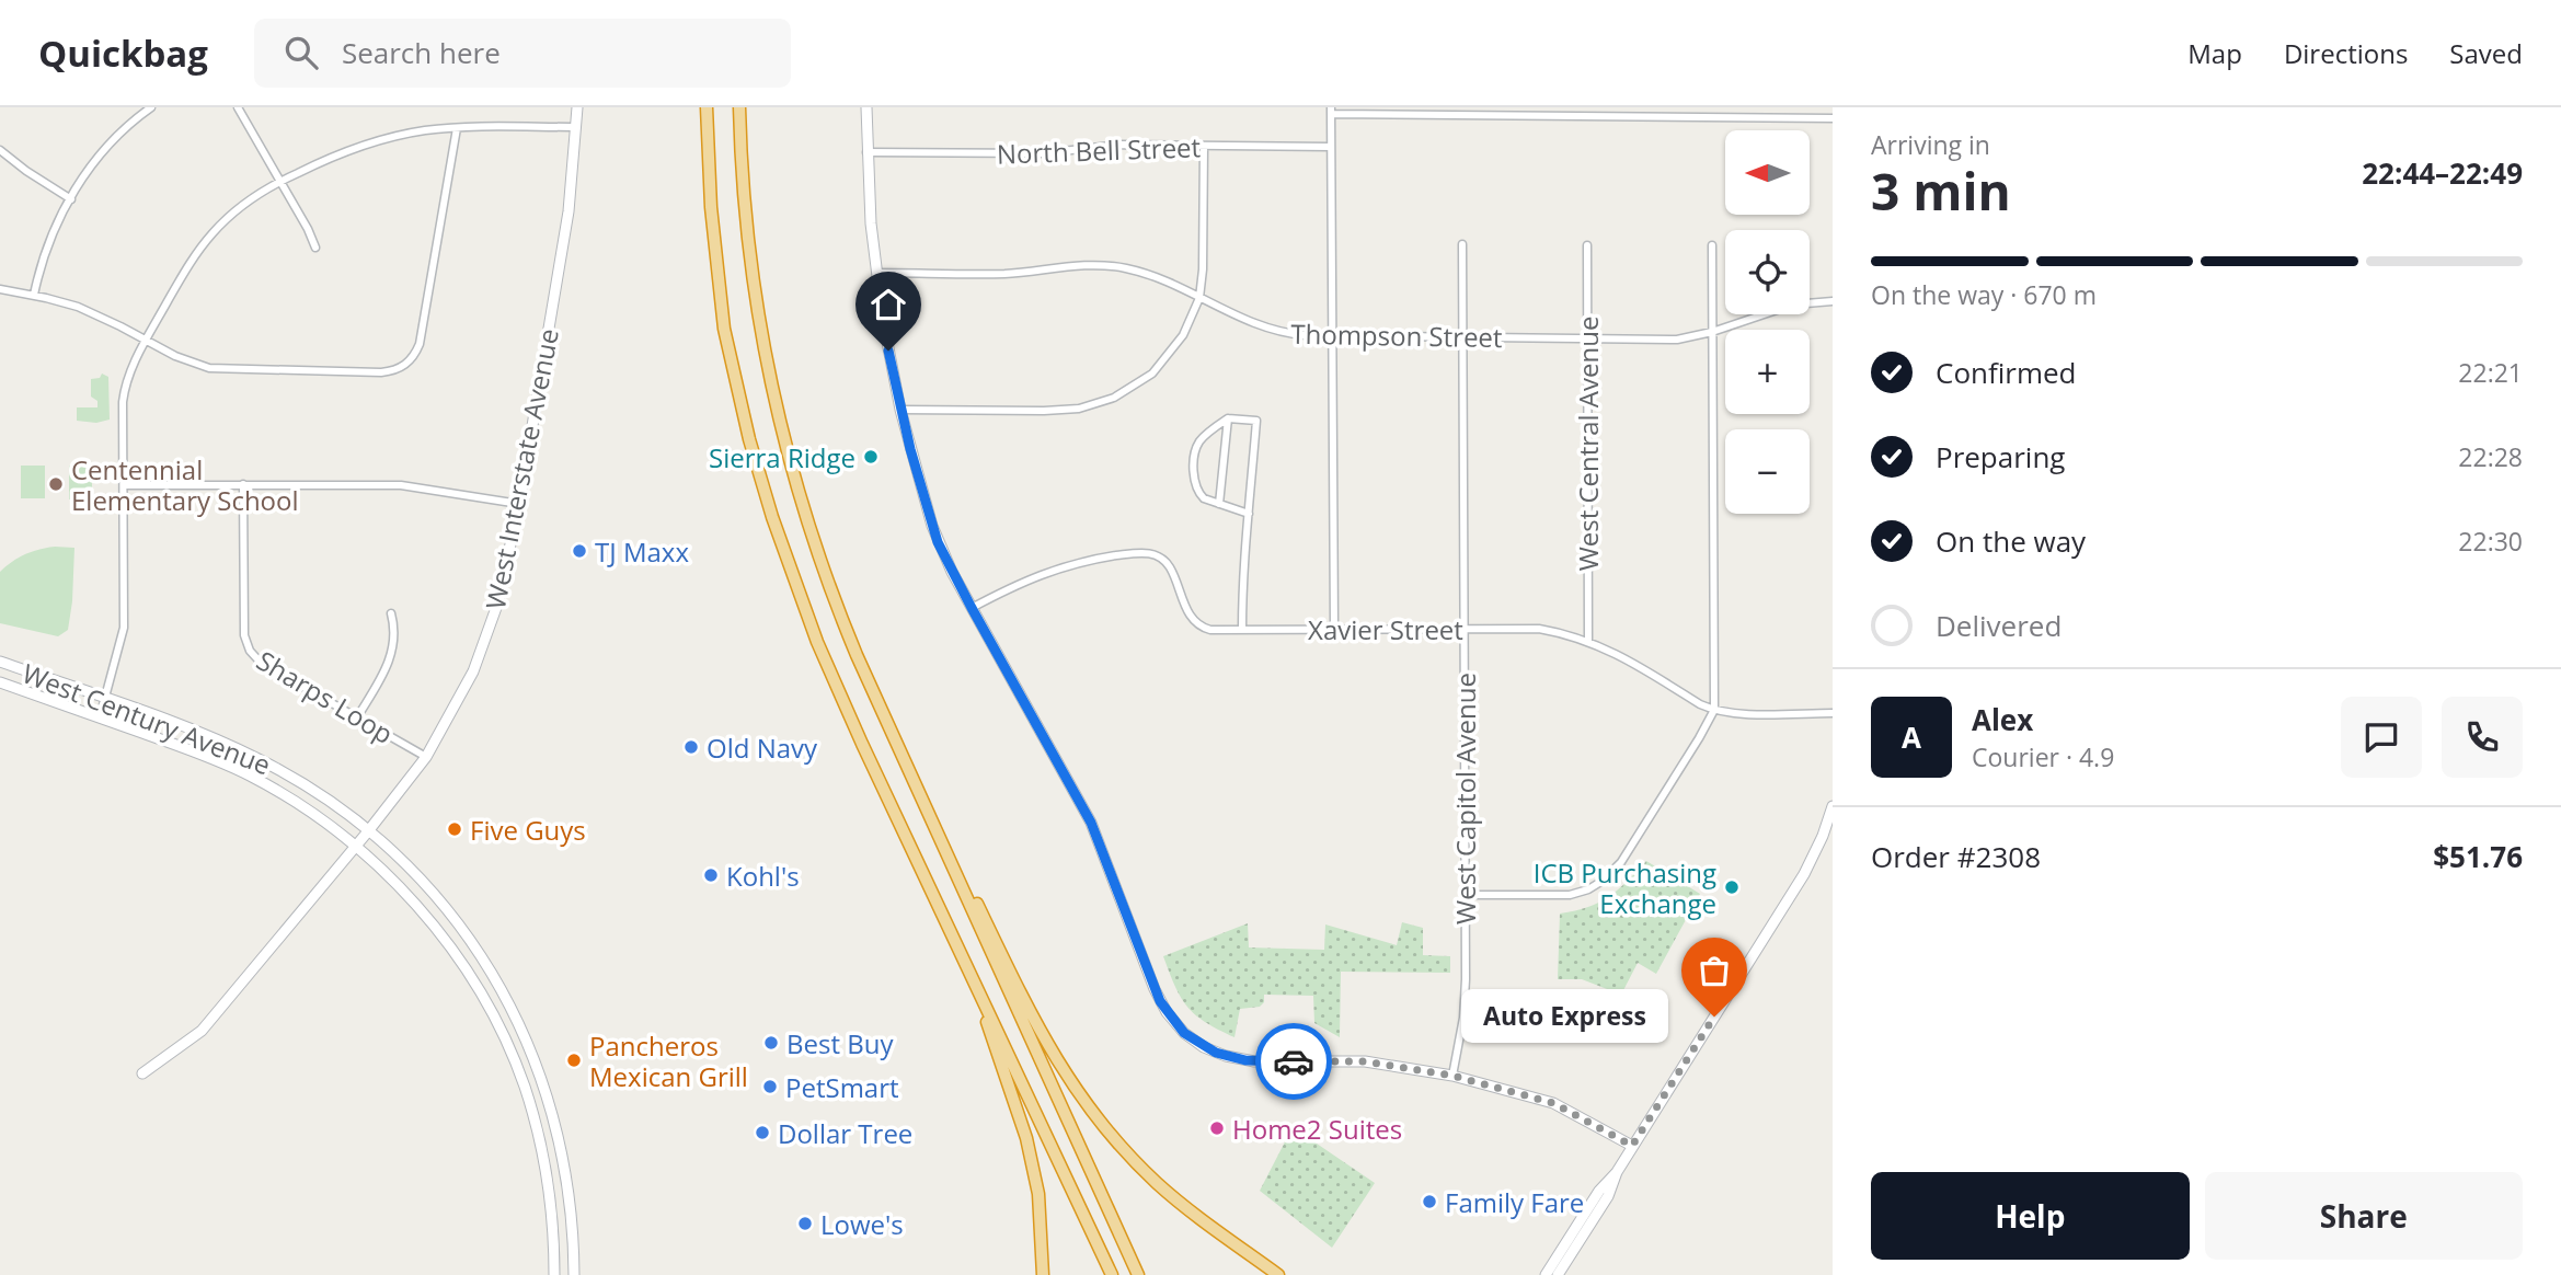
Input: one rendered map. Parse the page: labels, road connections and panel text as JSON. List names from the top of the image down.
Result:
{
  "streets": {
    "street": [
      "North Bell Street",
      "Thompson Street",
      "West Central Avenue",
      "West Interstate Avenue",
      "Xavier Street",
      "Sharps Loop",
      "West Century Avenue",
      "West Capitol Avenue"
    ]
  },
  "crossings": [
    ["Thompson Street", "West Central Avenue"],
    ["Thompson Street", "West Capitol Avenue"],
    ["West Central Avenue", "Xavier Street"],
    ["West Interstate Avenue", "Sharps Loop"],
    ["West Interstate Avenue", "West Century Avenue"],
    ["Xavier Street", "West Capitol Avenue"]
  ],
  "places": [
    "Sierra Ridge",
    "Centennial Elementary School",
    "TJ Maxx",
    "Old Navy",
    "Five Guys",
    "Kohl's",
    "ICB Purchasing Exchange",
    "Auto Express",
    "Best Buy",
    "Pancheros Mexican Grill",
    "PetSmart",
    "Home2 Suites",
    "Dollar Tree",
    "Family Fare",
    "Lowe's"
  ],
  "north": "left",
  "page": {
    "header": "Quickbag",
    "search": "Search here",
    "nav": ["Map", "Directions", "Saved"],
    "heading": ["3 min", "Arriving in", "22:44–22:49"],
    "panel": [
      "Alex",
      "Courier · 4.9",
      "Order #2308",
      "$51.76"
    ],
    "map_buttons": ["+", "−"],
    "bar": "On the way · 670 m",
    "list": [
      ["Confirmed", "22:21"],
      ["Preparing", "22:28"],
      ["On the way", "22:30"],
      "Delivered"
    ],
    "round": "A",
    "bubble": "Auto Express",
    "buttons": ["Help", "Share"]
  }
}
